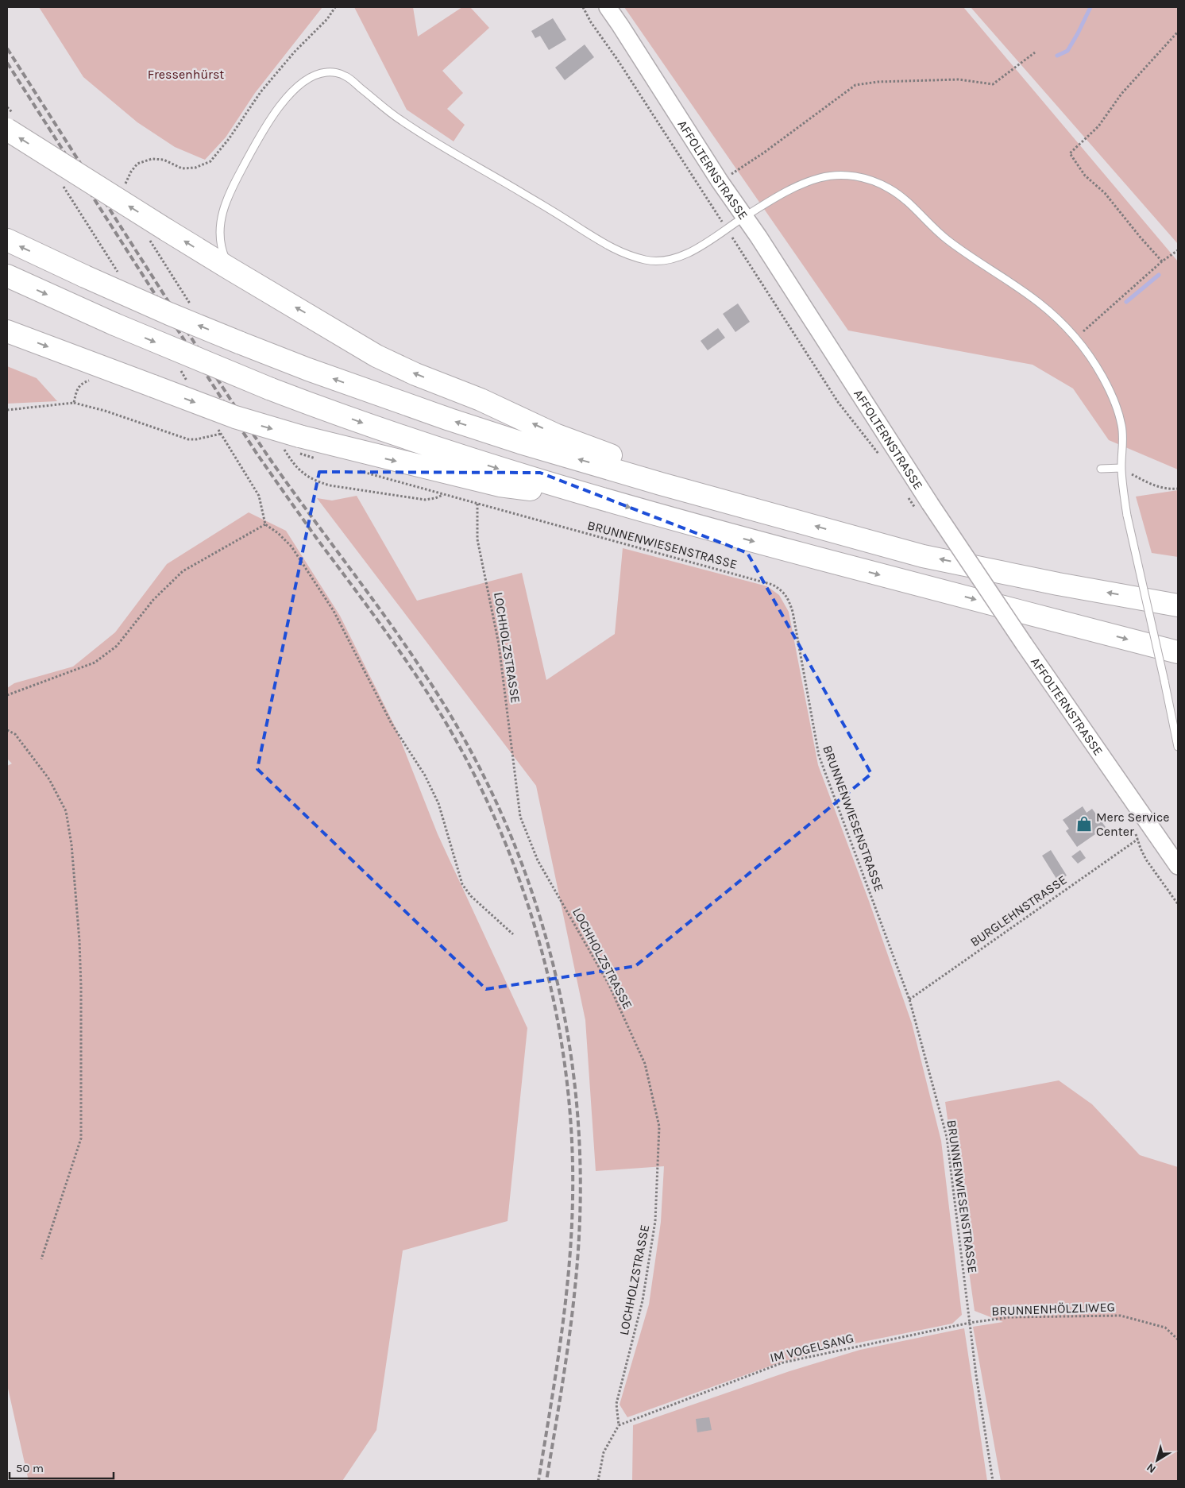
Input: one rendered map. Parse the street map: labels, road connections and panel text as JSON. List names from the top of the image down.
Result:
{
  "streets": {
    "street": ["AFFOLTERNSTRASSE"],
    "path": [
      "BRUNNENWIESENSTRASSE",
      "LOCHHOLZSTRASSE",
      "BURGLEHNSTRASSE",
      "BRUNNENHÖLZLIWEG",
      "IM VOGELSANG"
    ]
  },
  "crossings": [
    ["BRUNNENWIESENSTRASSE", "LOCHHOLZSTRASSE"],
    ["BRUNNENWIESENSTRASSE", "BURGLEHNSTRASSE"],
    ["BRUNNENWIESENSTRASSE", "BRUNNENHÖLZLIWEG"],
    ["BRUNNENWIESENSTRASSE", "IM VOGELSANG"],
    ["LOCHHOLZSTRASSE", "IM VOGELSANG"],
    ["BRUNNENHÖLZLIWEG", "IM VOGELSANG"]
  ],
  "parks": ["Fressenhürst"],
  "places": {
    "shop": ["Merc Service Center"]
  },
  "scale_bar": "50 m",
  "north": "bottom left"
}
